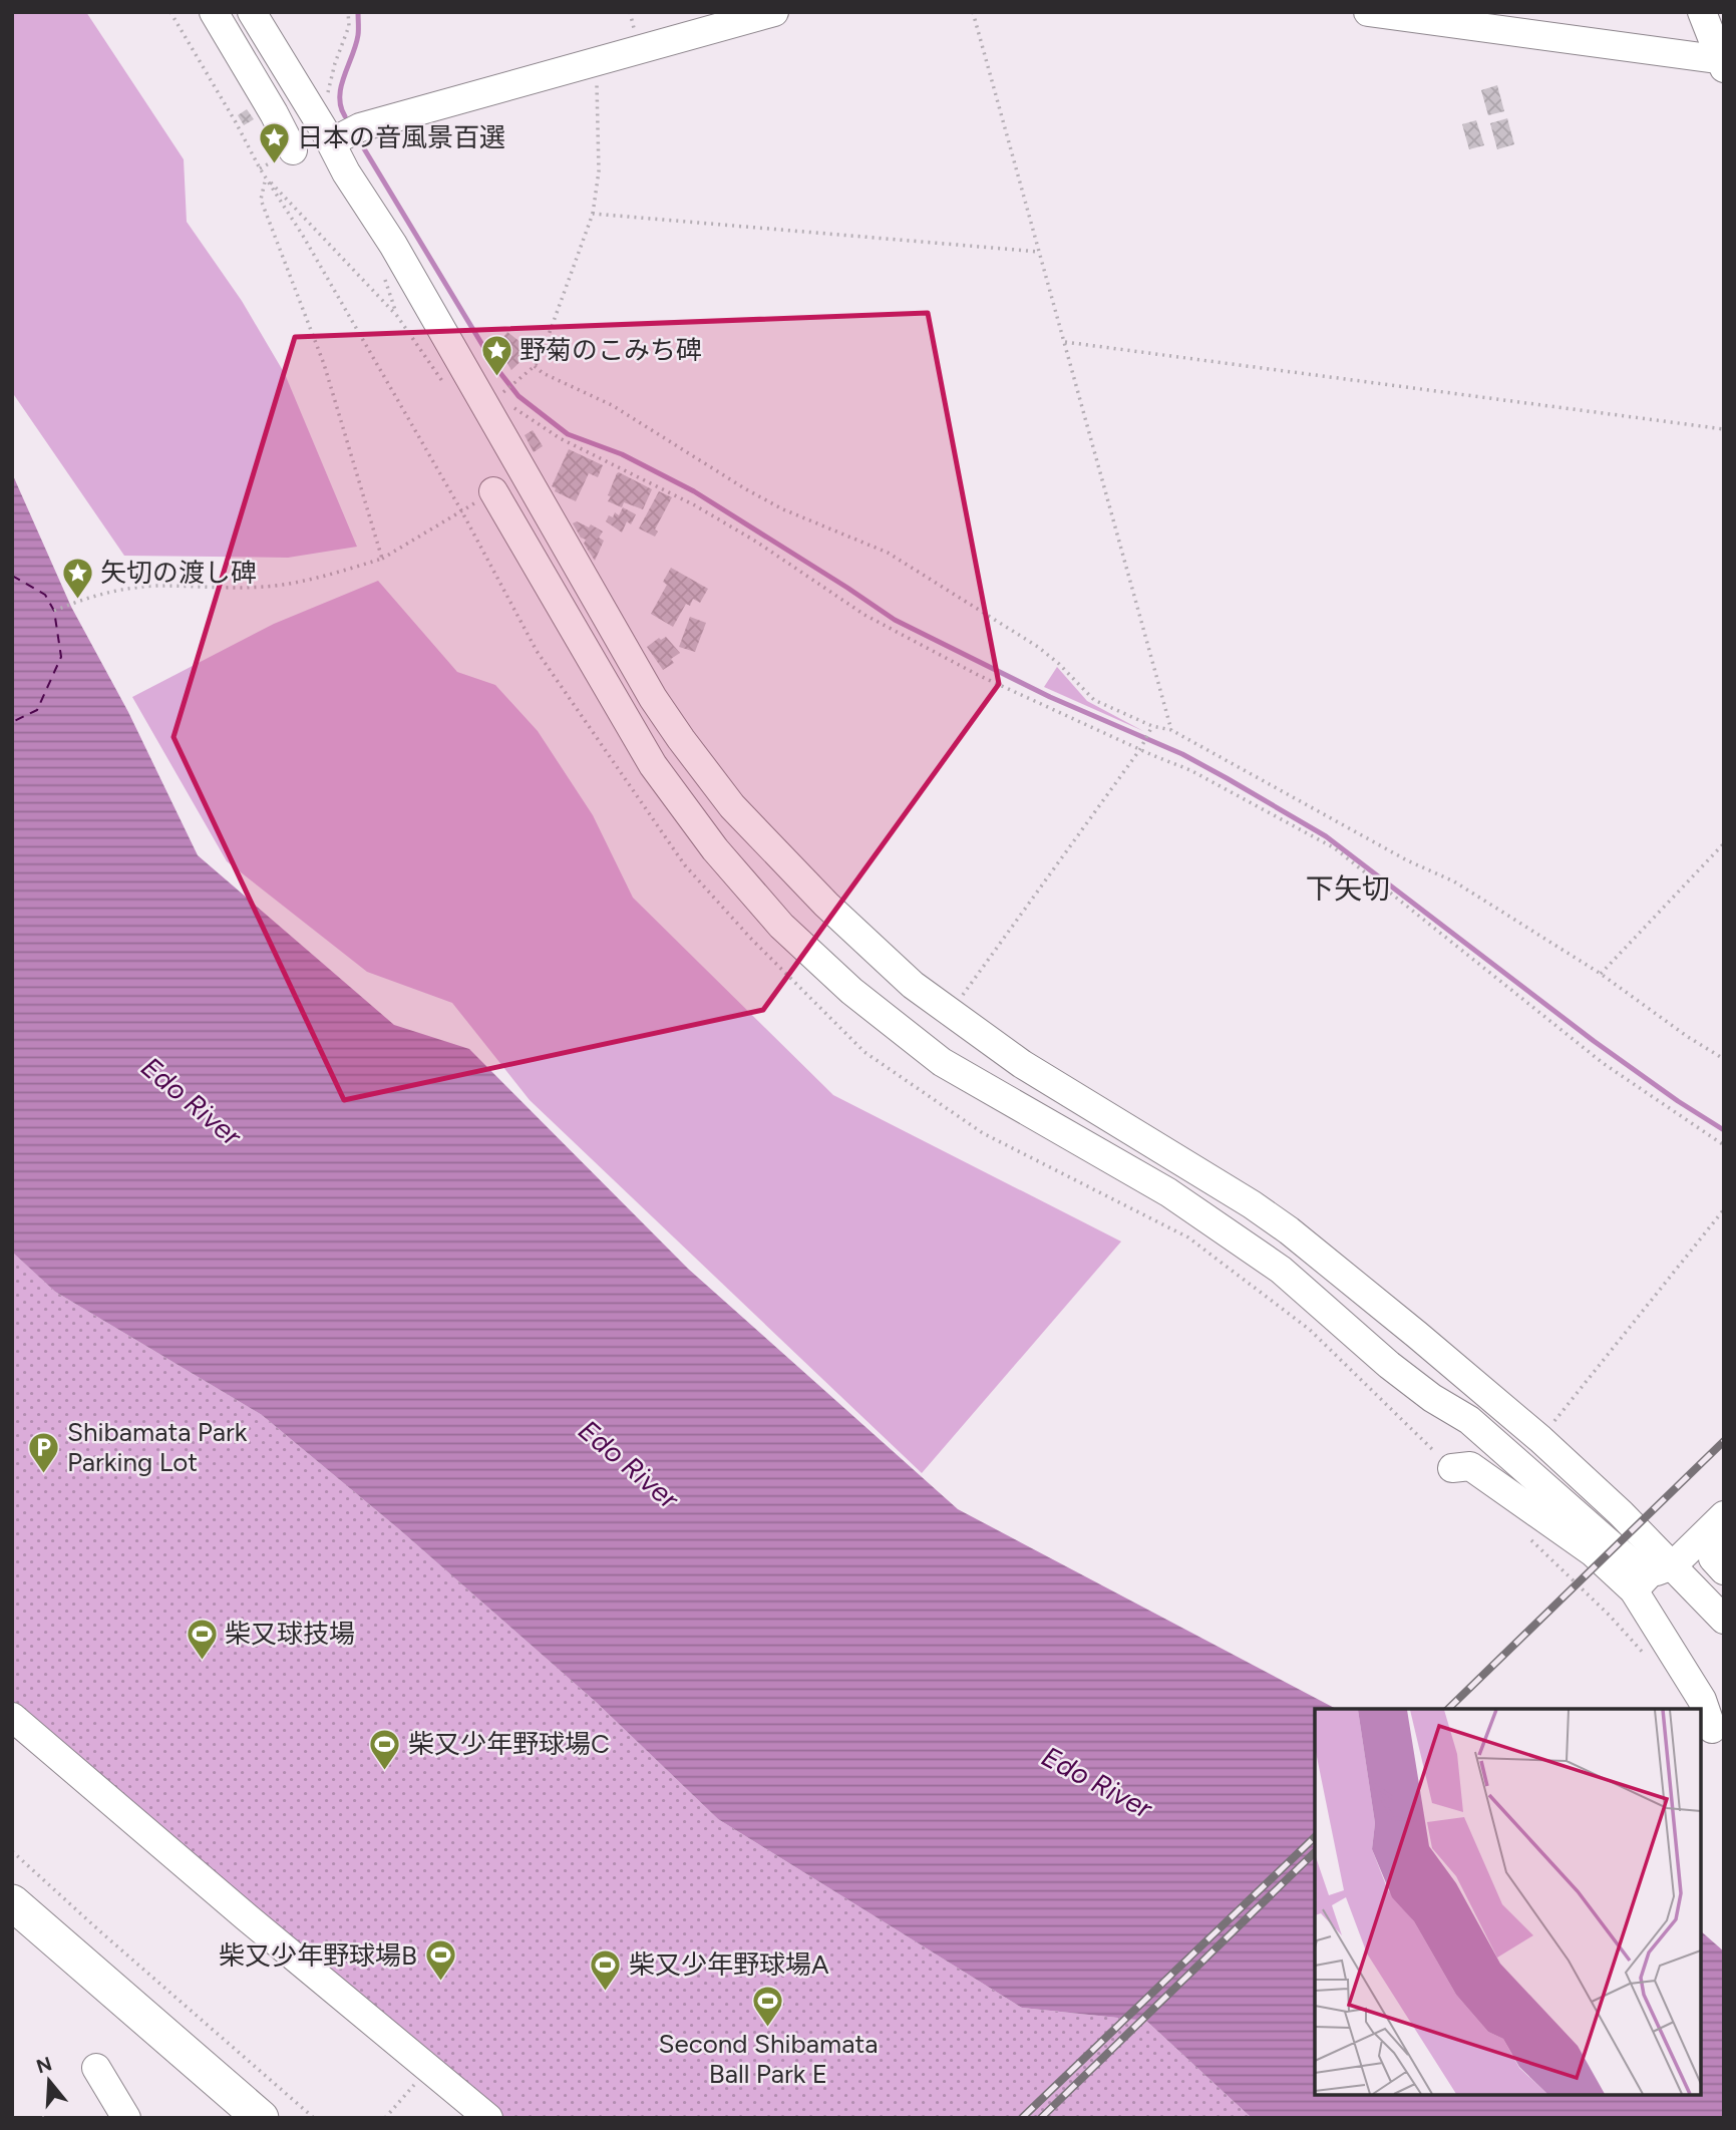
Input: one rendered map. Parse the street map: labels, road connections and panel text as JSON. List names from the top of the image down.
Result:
{
  "districts": ["下矢切"],
  "water": ["Edo River"],
  "places": {
    "place": ["日本の音風景百選", "野菊のこみち碑", "矢切の渡し碑"],
    "parking": ["Shibamata Park Parking Lot"],
    "sports": [
      "柴又球技場",
      "柴又少年野球場C",
      "柴又少年野球場B",
      "柴又少年野球場A",
      "Second Shibamata Ball Park E"
    ]
  },
  "north": "top"
}
